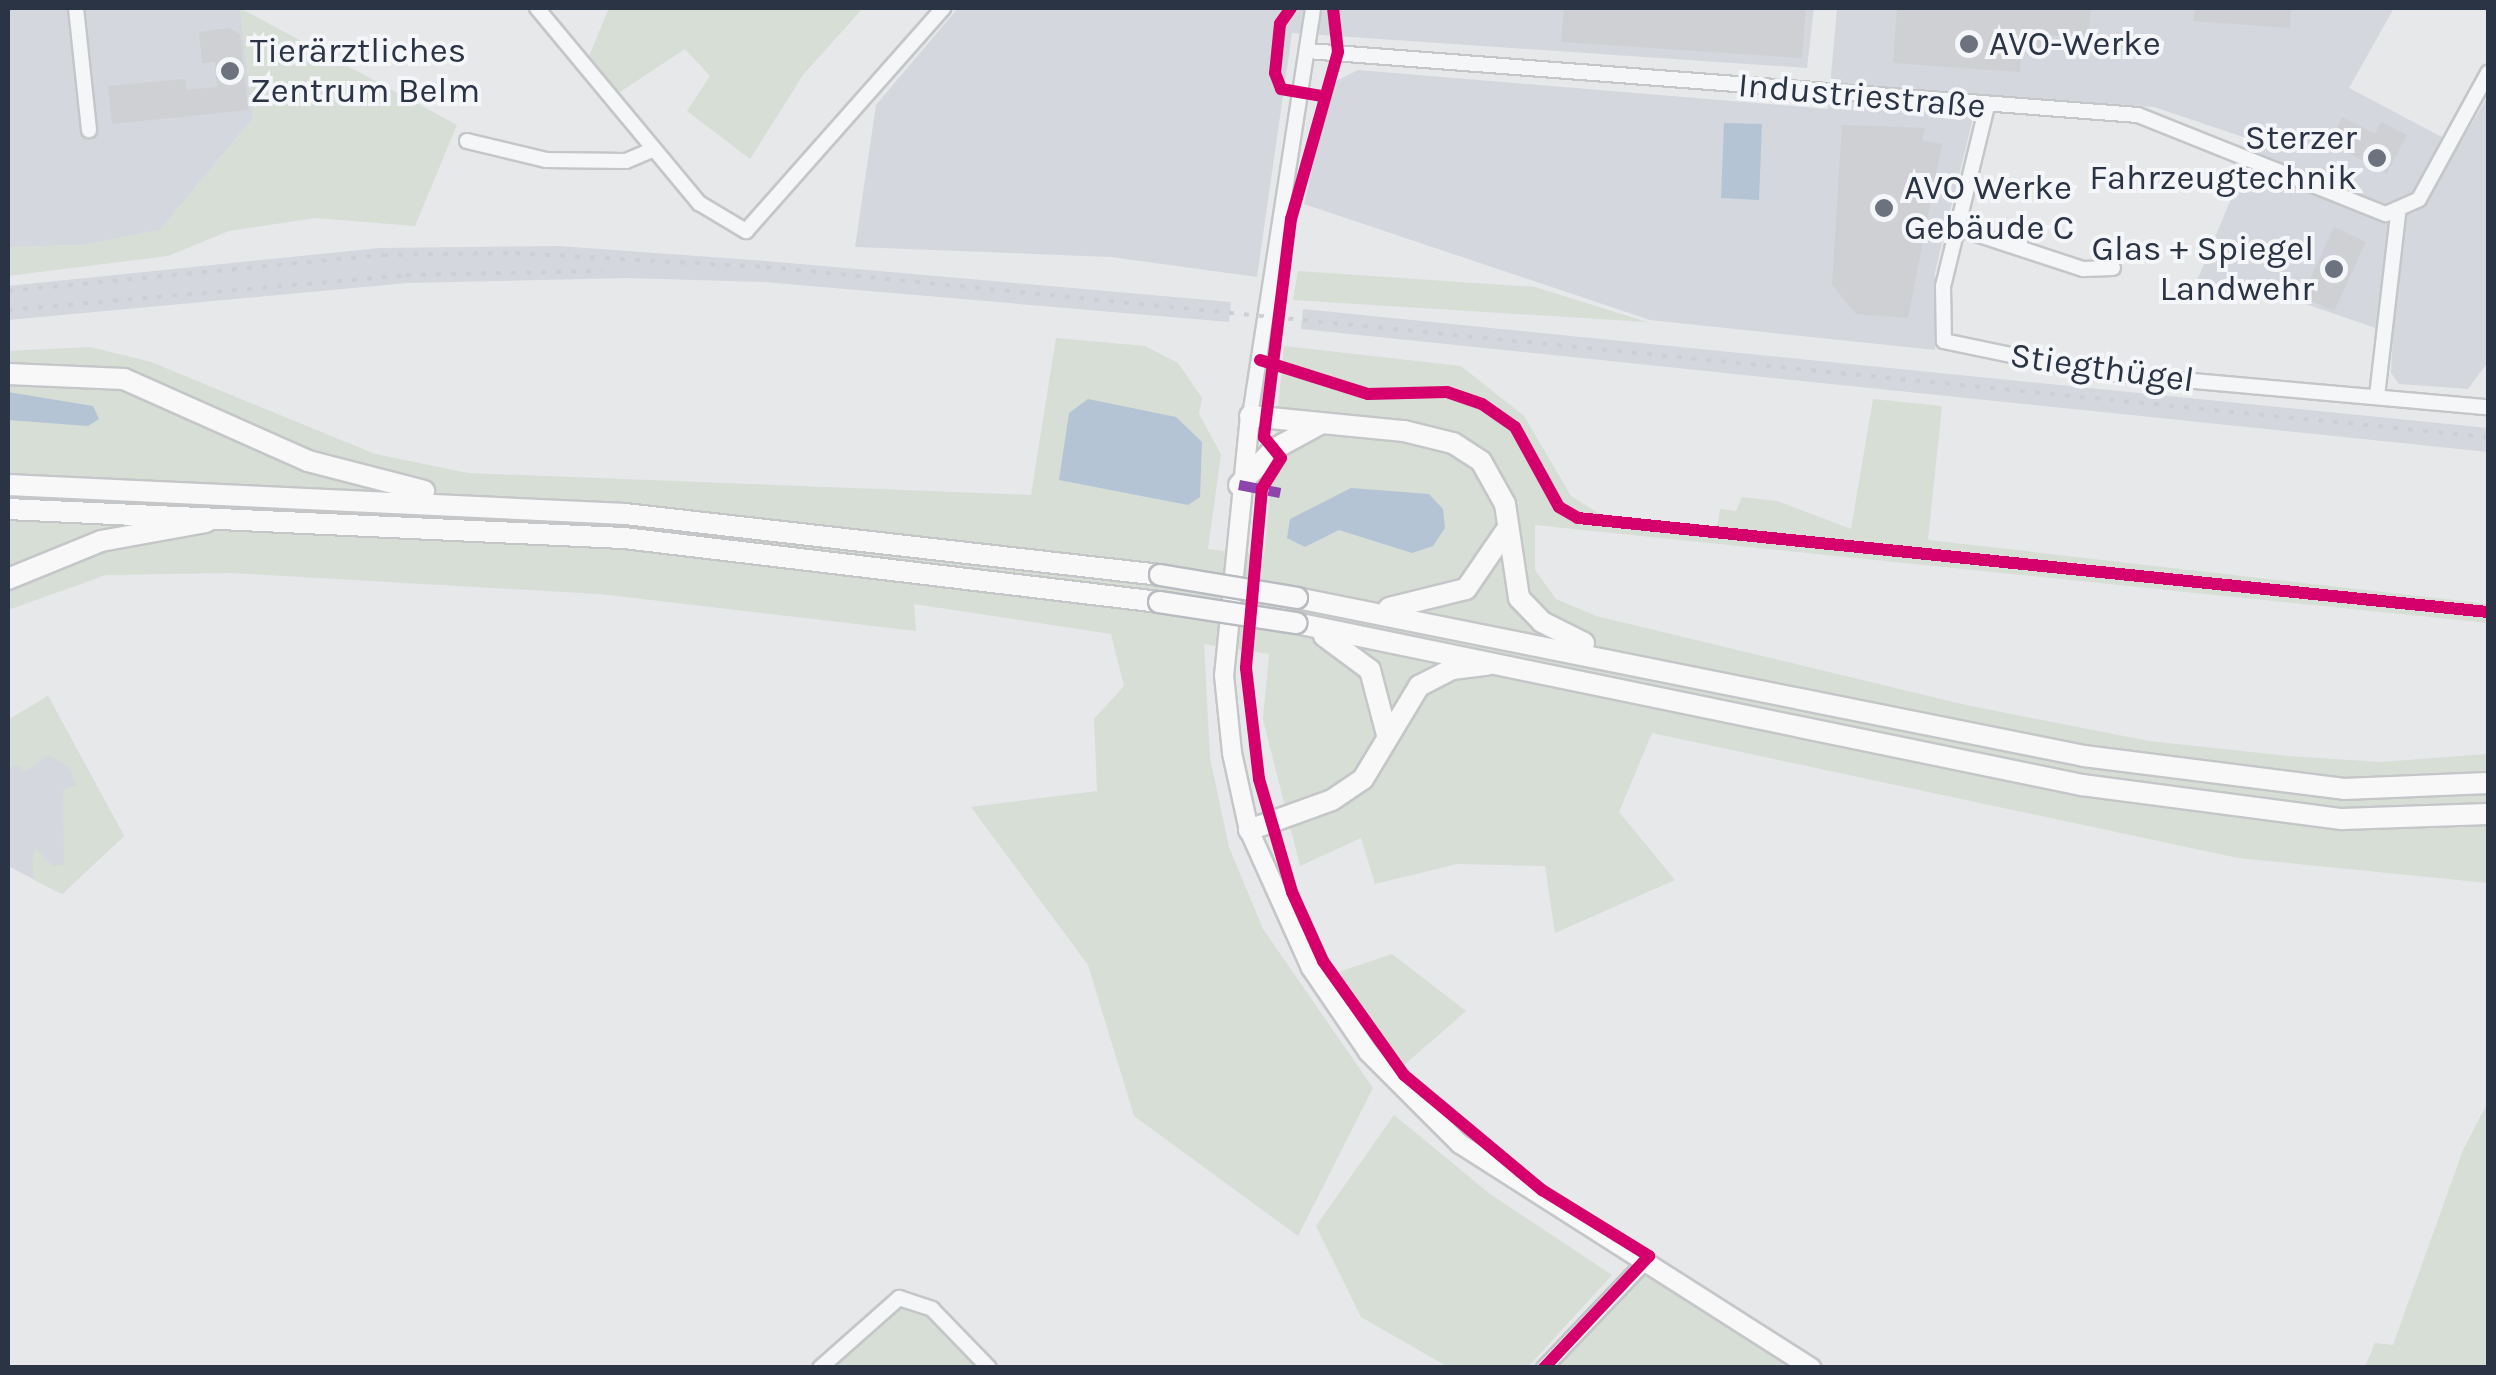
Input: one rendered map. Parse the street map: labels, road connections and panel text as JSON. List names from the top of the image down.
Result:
{
  "streets": {
    "street": ["Industriestraße", "Stiegthügel"]
  },
  "crossings": [
    ["Industriestraße", "Stiegthügel"]
  ],
  "places": [
    "AVO-Werke",
    "Tierärztliches Zentrum Belm",
    "Sterzer Fahrzeugtechnik",
    "AVO Werke Gebäude C",
    "Glas + Spiegel Landwehr"
  ]
}
